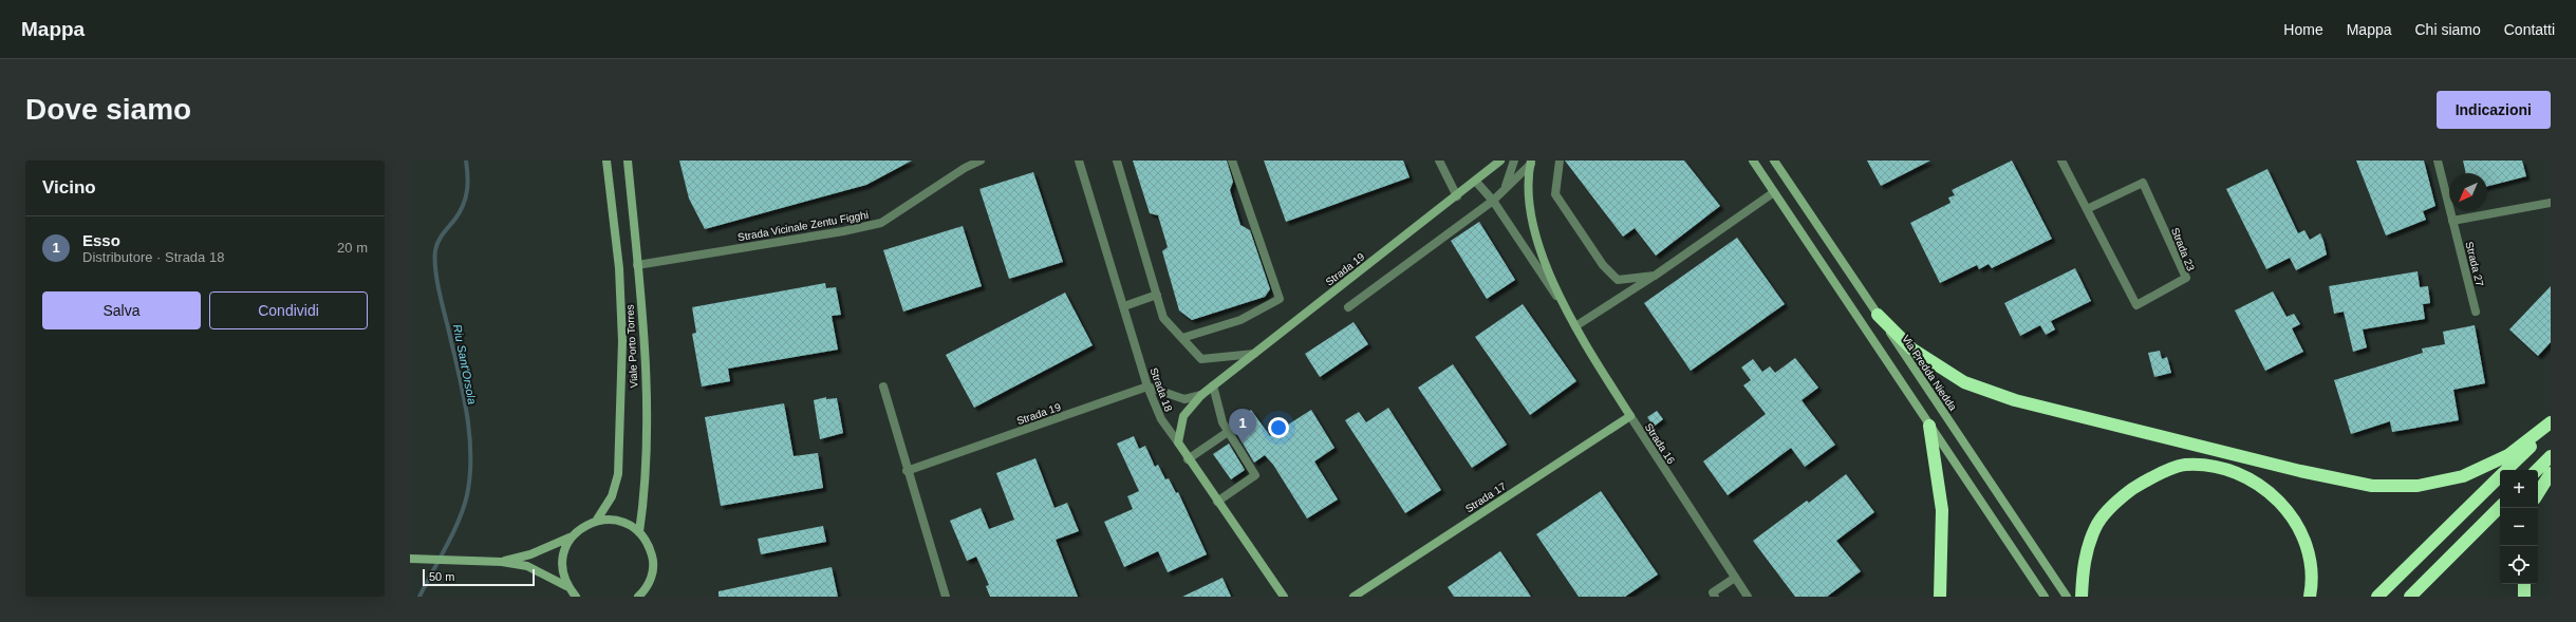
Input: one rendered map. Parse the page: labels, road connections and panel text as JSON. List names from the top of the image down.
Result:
{
  "streets": {
    "main road": [
      "Strada 19",
      "Viale Porto Torres",
      "Via Predda Niedda",
      "Strada 18",
      "Strada 16",
      "Strada 17"
    ],
    "street": ["Strada Vicinale Zentu Figghi", "Strada 23", "Strada 27"]
  },
  "crossings": [
    ["Strada Vicinale Zentu Figghi", "Viale Porto Torres"],
    ["Strada 19", "Strada 18"],
    ["Strada 19", "Strada 16"],
    ["Strada 16", "Strada 17"]
  ],
  "water": ["Riu Sant'Orsola"],
  "scale_bar": "50 m",
  "north": "bottom left",
  "page": {
    "header": "Mappa",
    "nav": [
      "Home",
      "Mappa",
      "Chi siamo",
      "Contatti"
    ],
    "buttons": [
      "Indicazioni",
      ["Salva", "Condividi"]
    ],
    "title": "Dove siamo",
    "heading": "Vicino",
    "list": [
      {
        "mark": "1",
        "name": "Esso",
        "note": "Distributore · Strada 18",
        "value": "20 m"
      }
    ],
    "pins": "1",
    "map_buttons": ["+", "−"],
    "scale": "50 m"
  }
}
